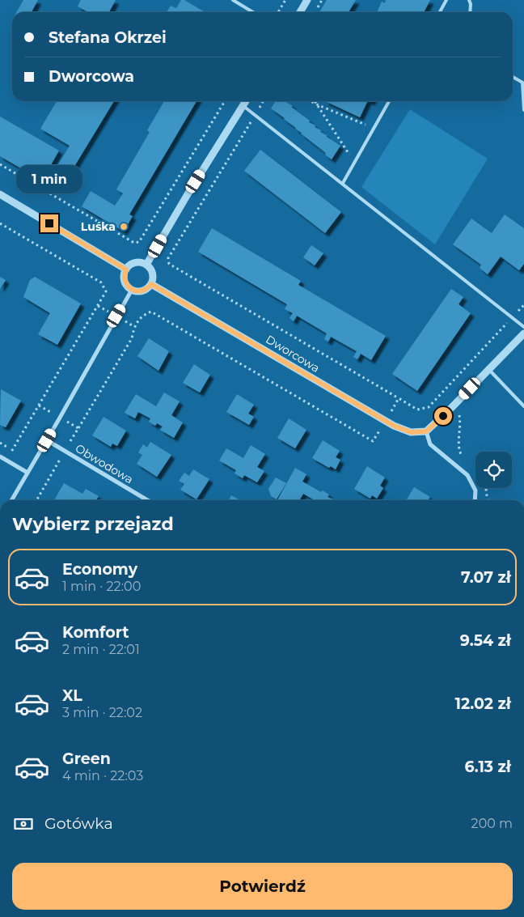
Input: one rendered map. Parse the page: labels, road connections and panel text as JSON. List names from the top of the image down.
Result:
{
  "streets": {
    "street": ["Dworcowa", "Obwodowa"]
  },
  "places": ["Luśka"],
  "page": {
    "banner": ["Stefana Okrzei", "Dworcowa"],
    "bubble": "1 min",
    "heading": "Wybierz przejazd",
    "list": [
      {
        "name": "Economy",
        "note": "1 min · 22:00",
        "value": "7.07 zł"
      },
      {
        "name": "Komfort",
        "note": "2 min · 22:01",
        "value": "9.54 zł"
      },
      {
        "name": "XL",
        "note": "3 min · 22:02",
        "value": "12.02 zł"
      },
      {
        "name": "Green",
        "note": "4 min · 22:03",
        "value": "6.13 zł"
      }
    ],
    "pay": ["Gotówka", "200 m"],
    "buttons": "Potwierdź"
  }
}
